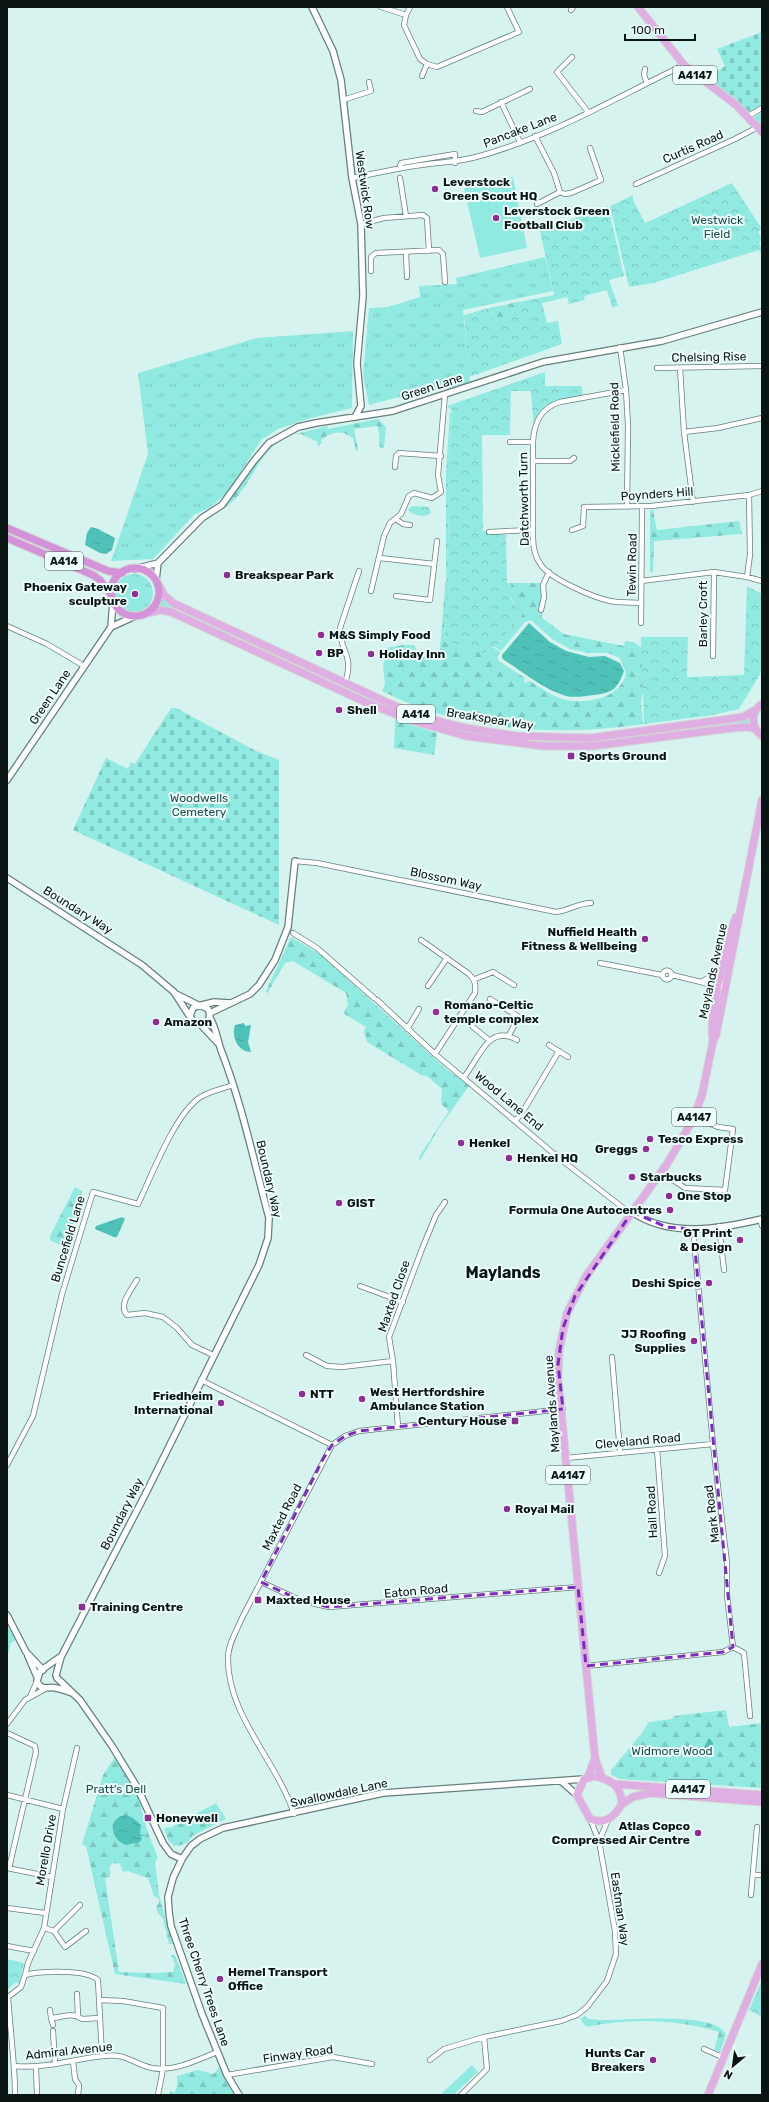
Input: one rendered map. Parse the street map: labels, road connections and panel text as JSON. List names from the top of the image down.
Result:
{
  "streets": {
    "highway": ["A414"],
    "main road": ["A4147", "Breakspear Way", "Maylands Avenue"],
    "street": [
      "Pancake Lane",
      "Curtis Road",
      "Westwick Row",
      "Chelsing Rise",
      "Green Lane",
      "Micklefield Road",
      "Poynders Hill",
      "Datchworth Turn",
      "Tewin Road",
      "Barley Croft",
      "Blossom Way",
      "Boundary Way",
      "Wood Lane End",
      "Buncefield Lane",
      "Maxted Close",
      "Cleveland Road",
      "Hall Road",
      "Mark Road",
      "Maxted Road",
      "Eaton Road",
      "Swallowdale Lane",
      "Morello Drive",
      "Eastman Way",
      "Three Cherry Trees Lane",
      "Admiral Avenue",
      "Finway Road"
    ]
  },
  "crossings": [
    ["A4147", "Pancake Lane"],
    ["A4147", "Curtis Road"],
    ["A4147", "Maylands Avenue"],
    ["A4147", "Swallowdale Lane"],
    ["A4147", "Eastman Way"],
    ["Green Lane", "Micklefield Road"],
    ["Green Lane", "A414"],
    ["Green Lane", "Breakspear Way"],
    ["Micklefield Road", "Poynders Hill"],
    ["Micklefield Road", "Datchworth Turn"],
    ["Poynders Hill", "Tewin Road"],
    ["Datchworth Turn", "Tewin Road"],
    ["A414", "Breakspear Way"],
    ["Boundary Way", "Buncefield Lane"],
    ["Maylands Avenue", "Wood Lane End"],
    ["Maylands Avenue", "Cleveland Road"],
    ["Maylands Avenue", "Eaton Road"],
    ["Maylands Avenue", "Swallowdale Lane"],
    ["Maylands Avenue", "Eastman Way"],
    ["Wood Lane End", "Mark Road"],
    ["Cleveland Road", "Hall Road"],
    ["Cleveland Road", "Mark Road"],
    ["Maxted Road", "Eaton Road"],
    ["Maxted Road", "Swallowdale Lane"],
    ["Swallowdale Lane", "Eastman Way"],
    ["Swallowdale Lane", "Three Cherry Trees Lane"],
    ["Morello Drive", "Admiral Avenue"],
    ["Three Cherry Trees Lane", "Admiral Avenue"],
    ["Three Cherry Trees Lane", "Finway Road"]
  ],
  "districts": ["Maylands"],
  "parks": [
    "Westwick Field",
    "Woodwells Cemetery",
    "Widmore Wood",
    "Pratt's Dell"
  ],
  "places": {
    "other": [
      "Leverstock Green Scout HQ",
      "Leverstock Green Football Club",
      "Breakspear Park",
      "Phoenix Gateway sculpture",
      "M&S Simply Food",
      "BP",
      "Holiday Inn",
      "Shell",
      "Nuffield Health Fitness & Wellbeing",
      "Romano-Celtic temple complex",
      "Amazon",
      "Tesco Express",
      "Henkel",
      "Greggs",
      "Henkel HQ",
      "Starbucks",
      "One Stop",
      "GIST",
      "Formula One Autocentres",
      "GT Print & Design",
      "Deshi Spice",
      "JJ Roofing Supplies",
      "NTT",
      "West Hertfordshire Ambulance Station",
      "Friedheim International",
      "Royal Mail",
      "Atlas Copco Compressed Air Centre",
      "Hemel Transport Office",
      "Hunts Car Breakers"
    ],
    "transit": [
      "Sports Ground",
      "Century House",
      "Maxted House",
      "Training Centre",
      "Honeywell"
    ]
  },
  "scale_bar": "100 m",
  "north": "bottom left"
}
